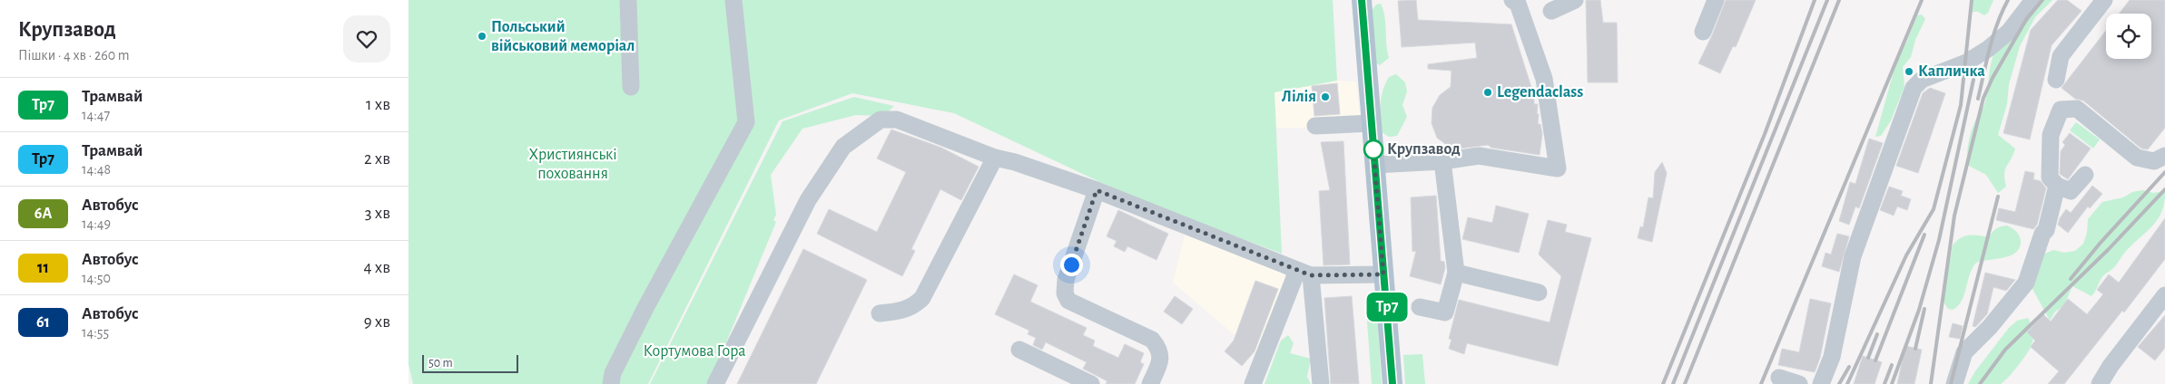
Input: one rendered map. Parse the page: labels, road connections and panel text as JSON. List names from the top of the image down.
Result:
{
  "parks": ["Християнські поховання", "Кортумова Гора"],
  "places": [
    "Польський військовий меморіал",
    "Капличка",
    "Legendaclass",
    "Лілія",
    "Крупзавод"
  ],
  "lines": ["tram line Тр7"],
  "scale_bar": "50 m",
  "page": {
    "heading": ["Крупзавод", "Пішки · 4 хв · 260 m"],
    "on_map": "Тр7",
    "list": [
      {
        "mark": "Тр7",
        "name": "Трамвай",
        "note": "14:47",
        "value": "1 хв"
      },
      {
        "mark": "Тр7",
        "name": "Трамвай",
        "note": "14:48",
        "value": "2 хв"
      },
      {
        "mark": "6А",
        "name": "Автобус",
        "note": "14:49",
        "value": "3 хв"
      },
      {
        "mark": "11",
        "name": "Автобус",
        "note": "14:50",
        "value": "4 хв"
      },
      {
        "mark": "61",
        "name": "Автобус",
        "note": "14:55",
        "value": "9 хв"
      }
    ],
    "scale": "50 m"
  }
}
